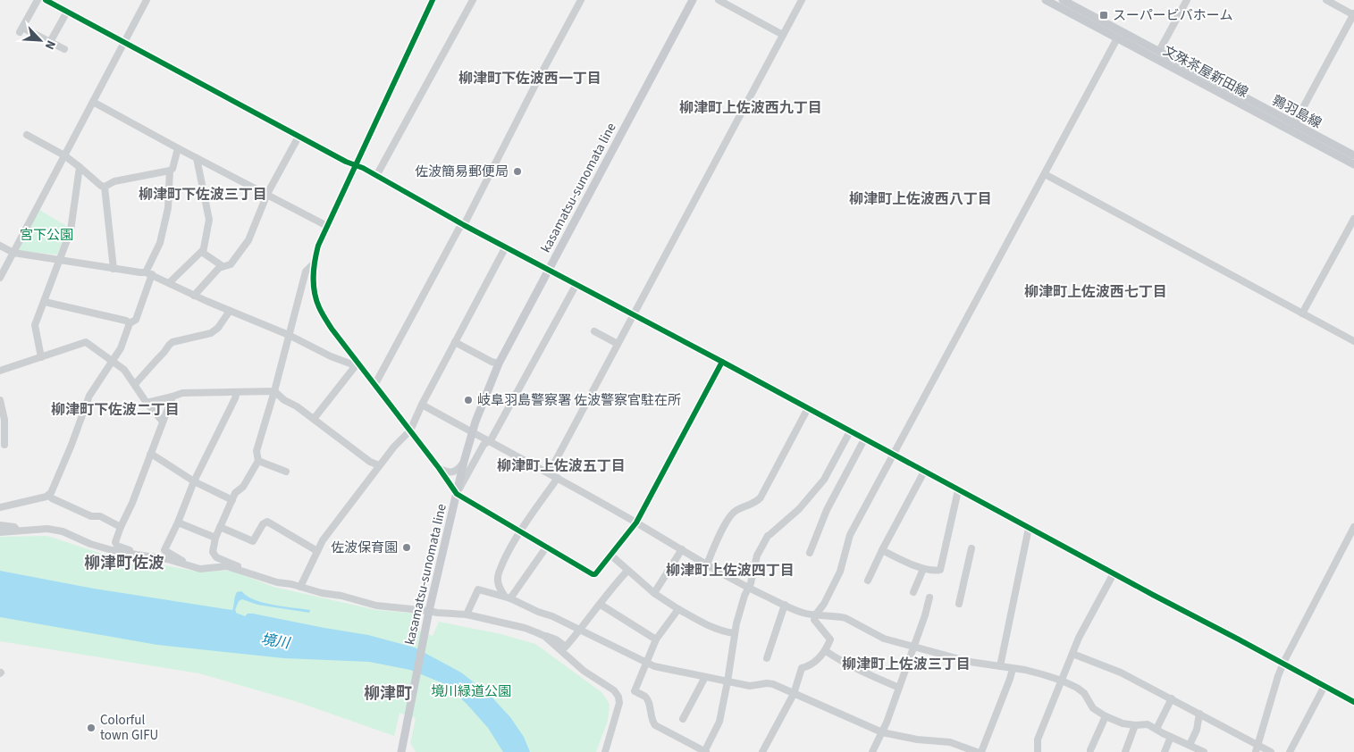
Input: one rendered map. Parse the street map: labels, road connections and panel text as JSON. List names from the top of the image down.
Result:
{
  "streets": {
    "main road": ["文殊茶屋新田線", "鶉羽島線", "kasamatsu-sunomata line"]
  },
  "districts": [
    "柳津町下佐波西一丁目",
    "柳津町上佐波西九丁目",
    "柳津町下佐波三丁目",
    "柳津町上佐波西八丁目",
    "柳津町上佐波西七丁目",
    "柳津町下佐波二丁目",
    "柳津町上佐波五丁目",
    "柳津町佐波",
    "柳津町上佐波四丁目",
    "柳津町上佐波三丁目",
    "柳津町"
  ],
  "water": ["境川"],
  "parks": ["宮下公園", "境川緑道公園"],
  "places": {
    "transit": ["スーパービバホーム"],
    "other": [
      "佐波簡易郵便局",
      "岐阜羽島警察署 佐波警察官駐在所",
      "佐波保育園",
      "Colorful town GIFU"
    ]
  },
  "north": "bottom right"
}
